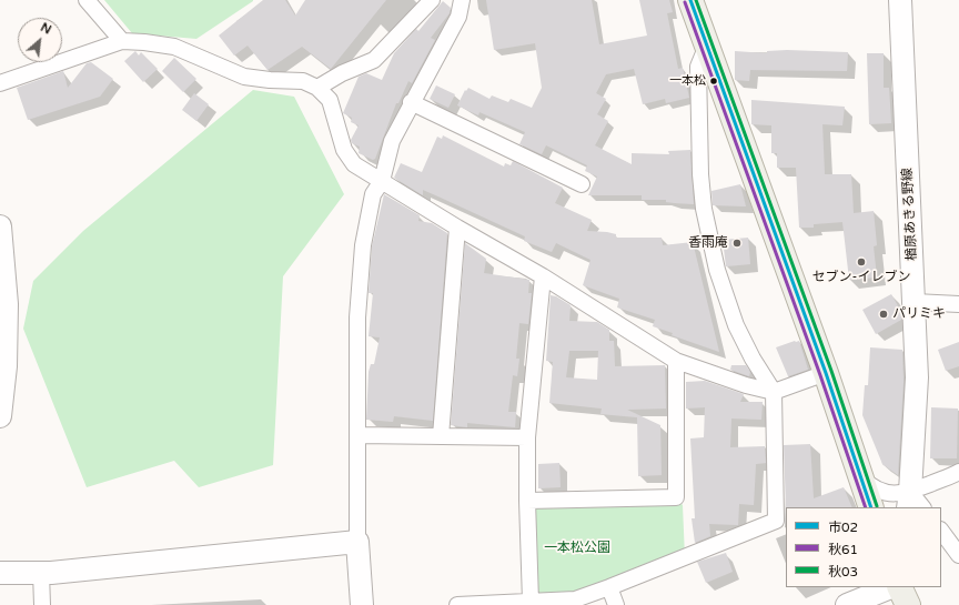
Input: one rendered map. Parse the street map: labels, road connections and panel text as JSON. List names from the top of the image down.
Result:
{
  "streets": {
    "street": ["楢原あきる野線"]
  },
  "parks": ["一本松公園"],
  "places": [
    "一本松",
    "香雨庵",
    "セブン-イレブン",
    "パリミキ"
  ],
  "lines": ["transit line 市02", "transit line 秋03", "transit line 秋61"],
  "legend": ["市02", "秋61", "秋03"],
  "north": "top right"
}
